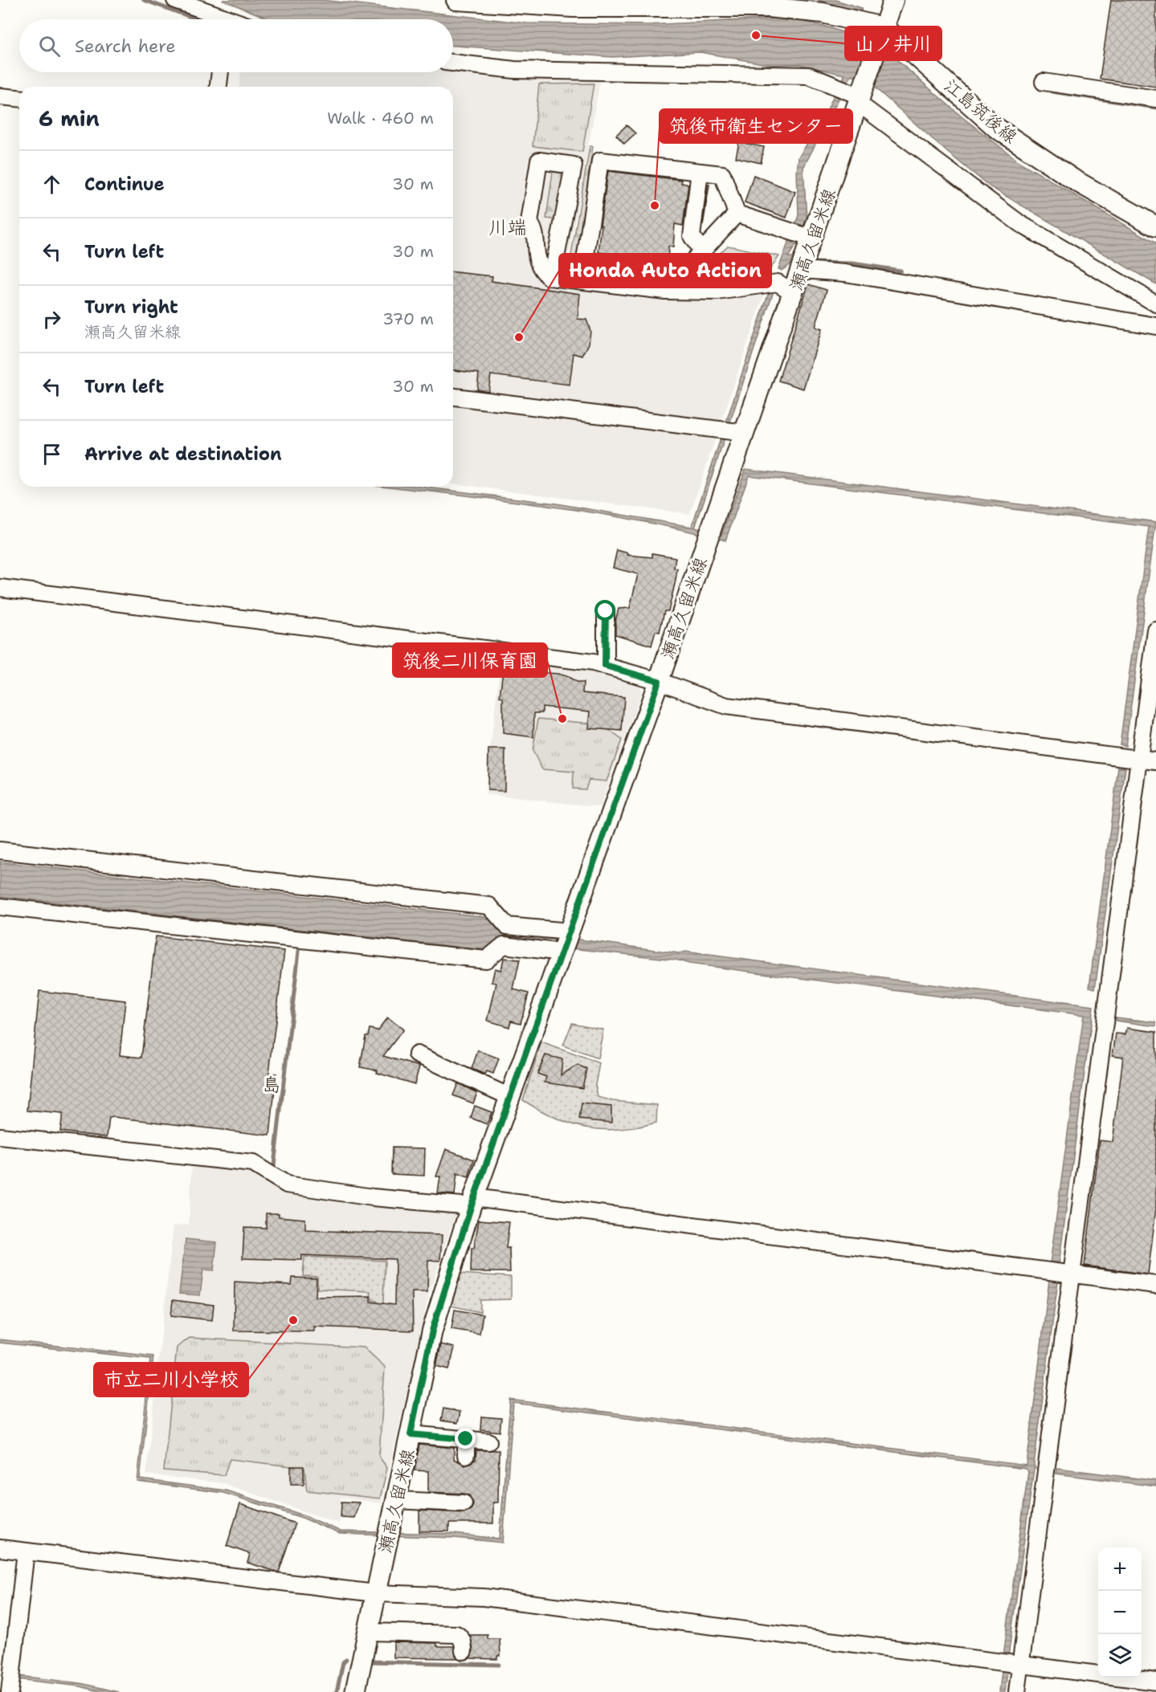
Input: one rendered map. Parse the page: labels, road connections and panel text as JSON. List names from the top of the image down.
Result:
{
  "streets": {
    "main road": ["江島筑後線", "瀬高久留米線"]
  },
  "crossings": [
    ["江島筑後線", "瀬高久留米線"]
  ],
  "districts": ["川端", "島"],
  "places": [
    "山ノ井川",
    "筑後市衛生センター",
    "Honda Auto Action",
    "筑後二川保育園",
    "市立二川小学校"
  ],
  "page": {
    "search": "Search here",
    "heading": ["6 min", "Walk · 460 m"],
    "list": [
      ["Continue", "30 m"],
      ["Turn left", "30 m"],
      ["Turn right", "瀬高久留米線", "370 m"],
      ["Turn left", "30 m"],
      "Arrive at destination"
    ],
    "map_buttons": ["+", "−"]
  }
}
